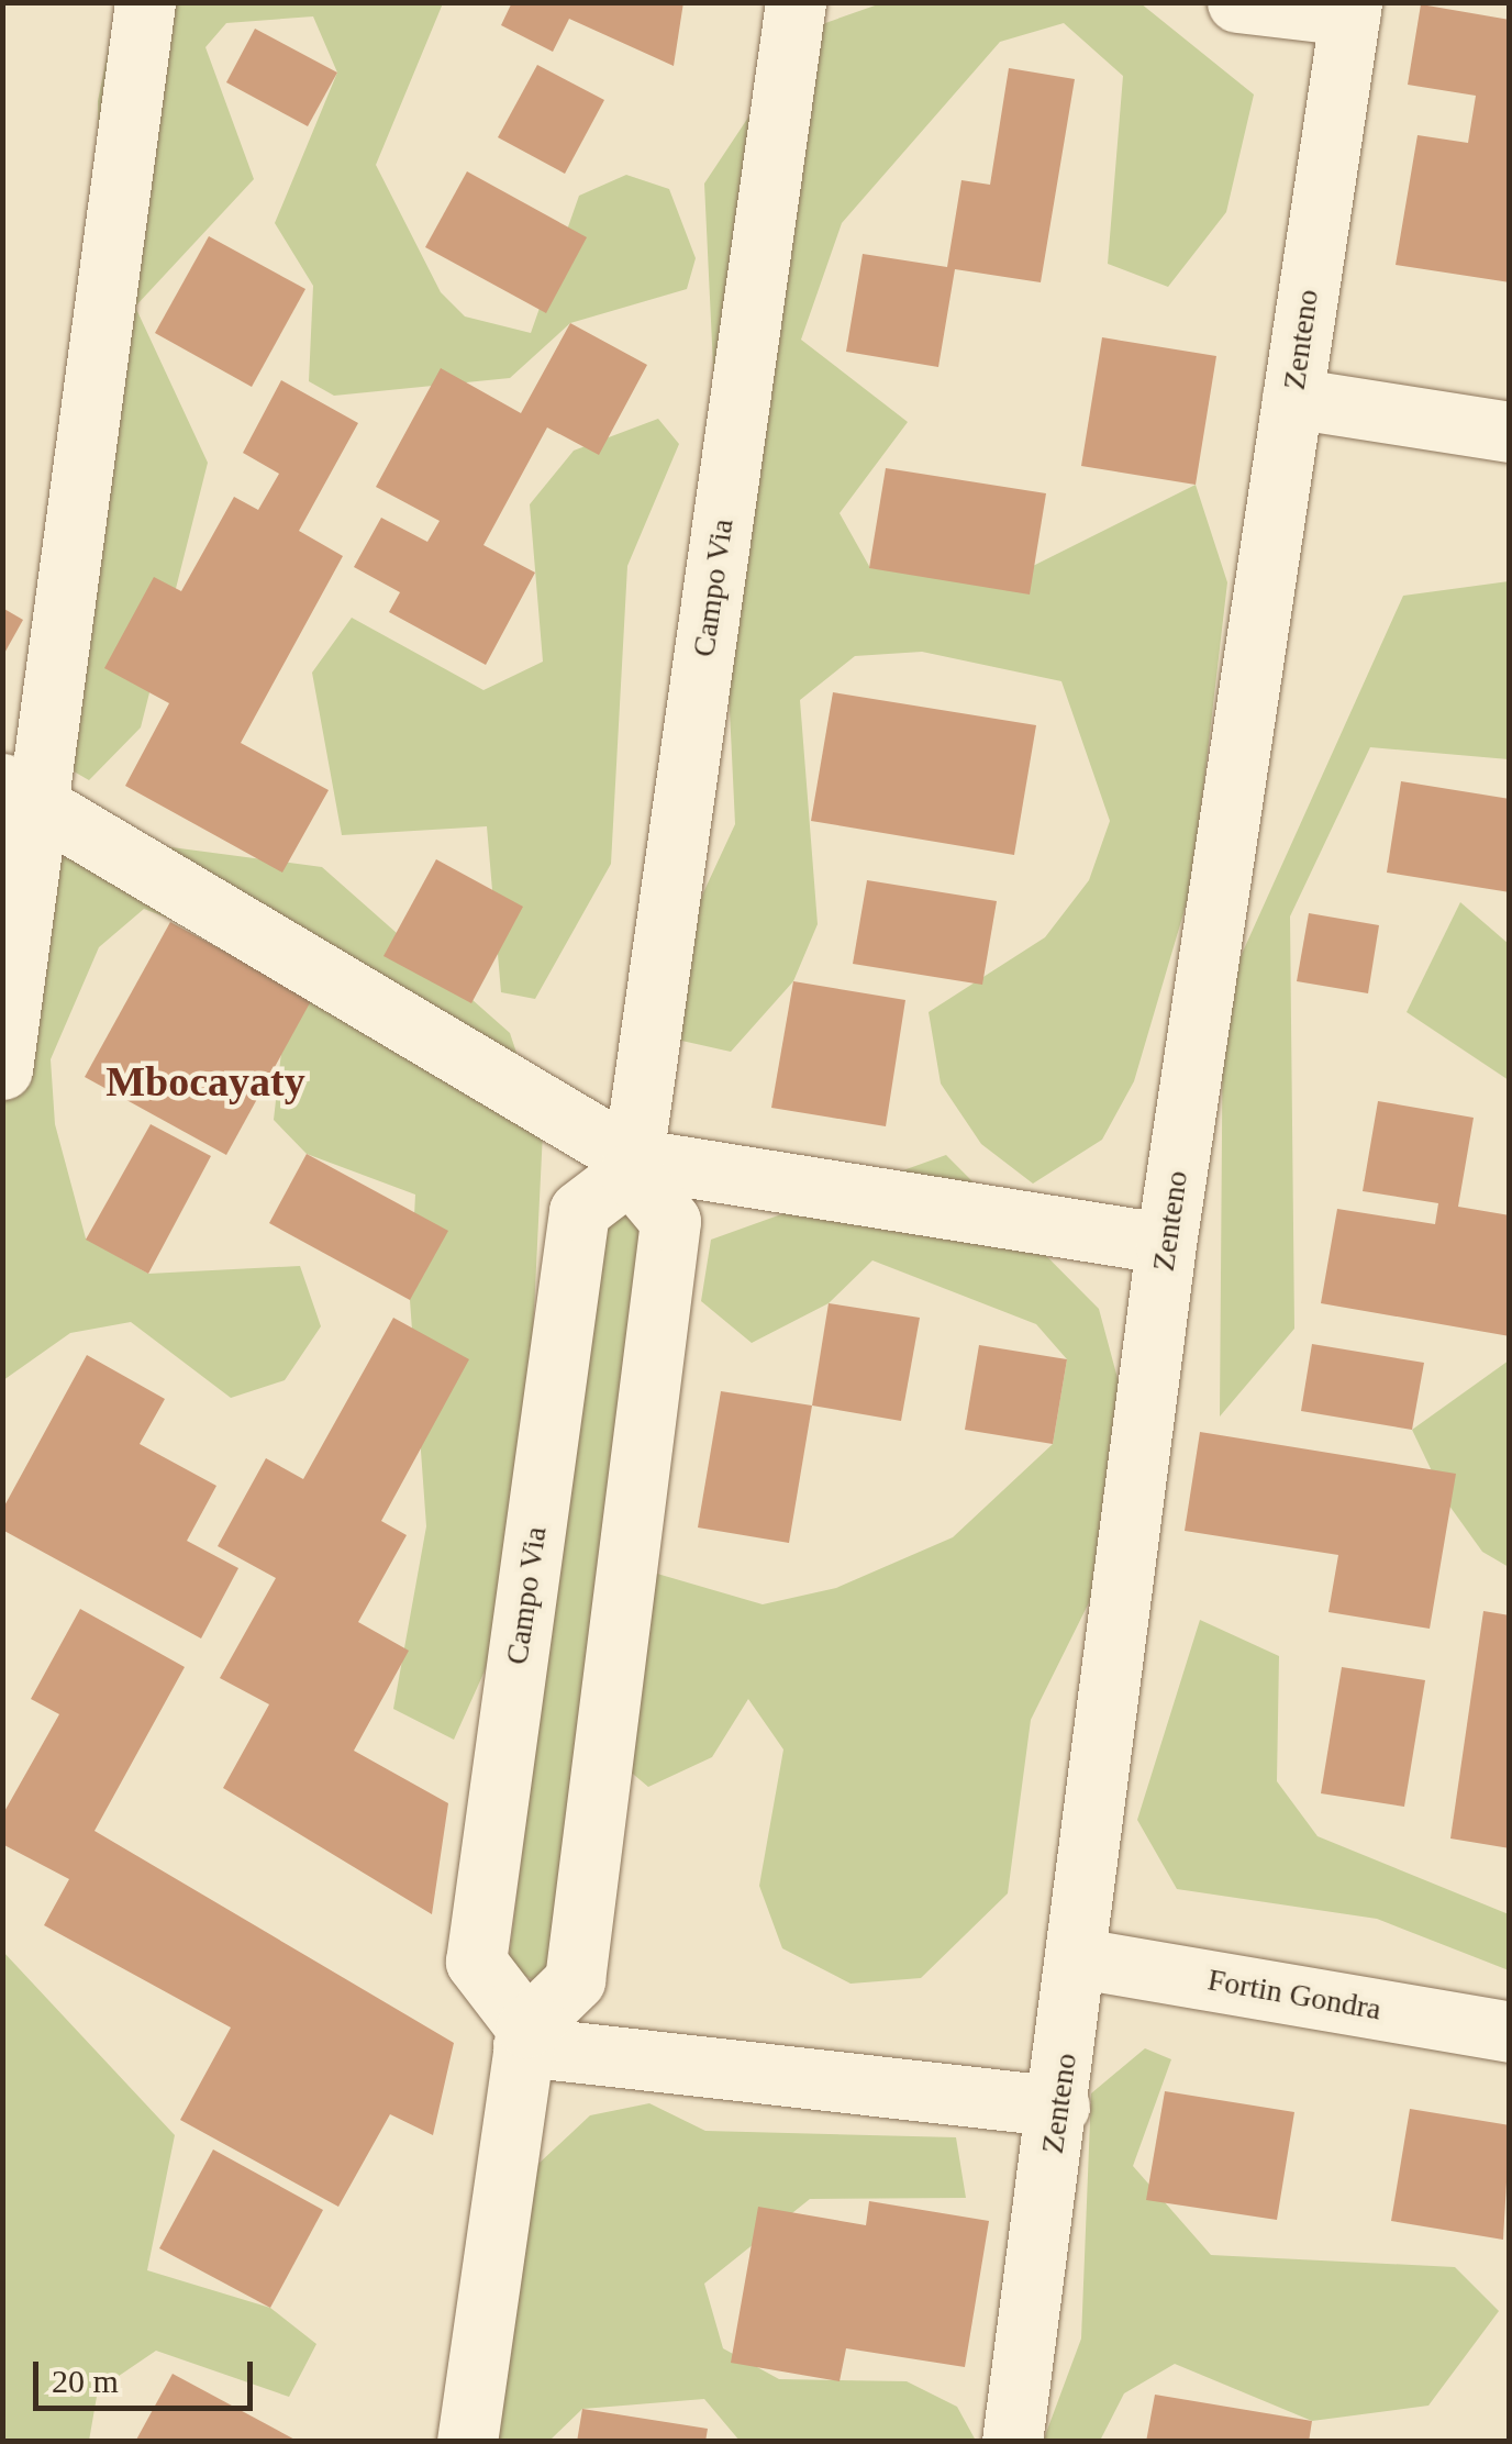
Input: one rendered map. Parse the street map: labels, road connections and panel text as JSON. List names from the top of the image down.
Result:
{
  "streets": {
    "street": ["Zenteno", "Campo Via", "Fortin Gondra"]
  },
  "crossings": [
    ["Zenteno", "Fortin Gondra"]
  ],
  "districts": ["Mbocayaty"],
  "scale_bar": "20 m"
}
